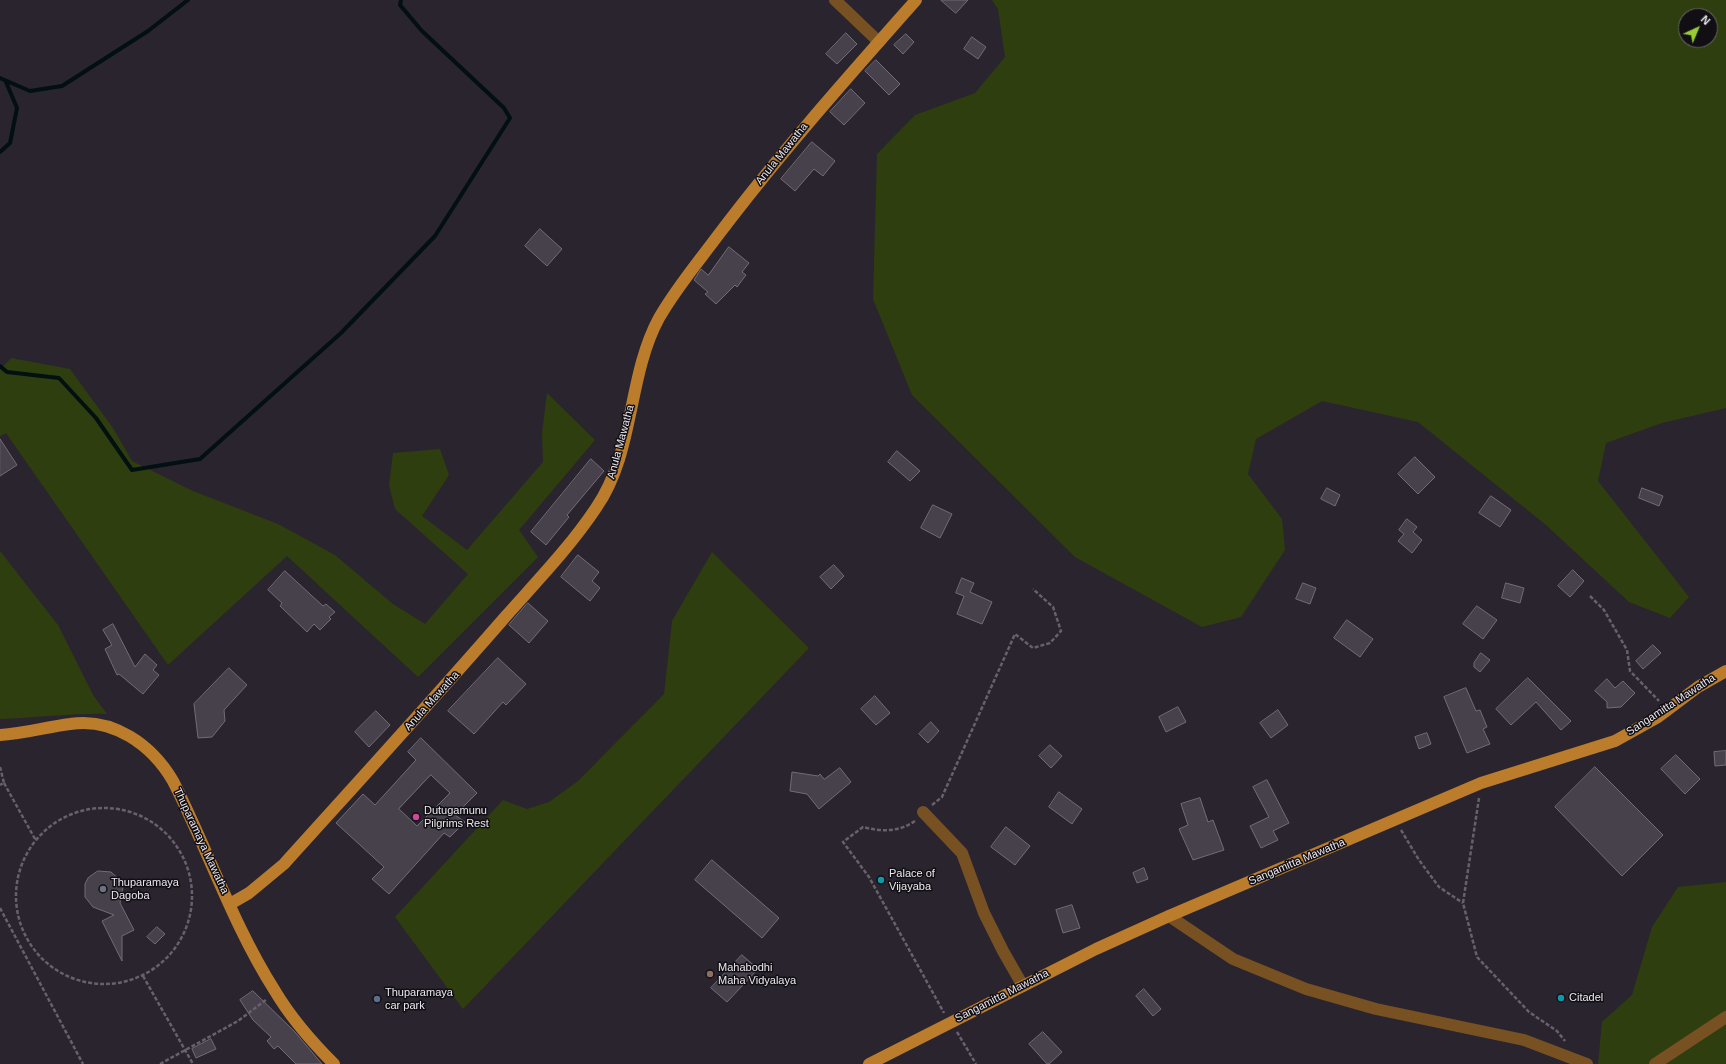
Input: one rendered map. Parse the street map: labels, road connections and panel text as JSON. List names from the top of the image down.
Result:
{
  "streets": {
    "main road": ["Anula Mawatha", "Sangamitta Mawatha", "Thuparamaya Mawatha"]
  },
  "crossings": [
    ["Anula Mawatha", "Thuparamaya Mawatha"]
  ],
  "places": [
    "Dutugamunu Pilgrims Rest",
    "Palace of Vijayaba",
    "Thuparamaya Dagoba",
    "Mahabodhi Maha Vidyalaya",
    "Citadel",
    "Thuparamaya car park"
  ],
  "north": "top right"
}
